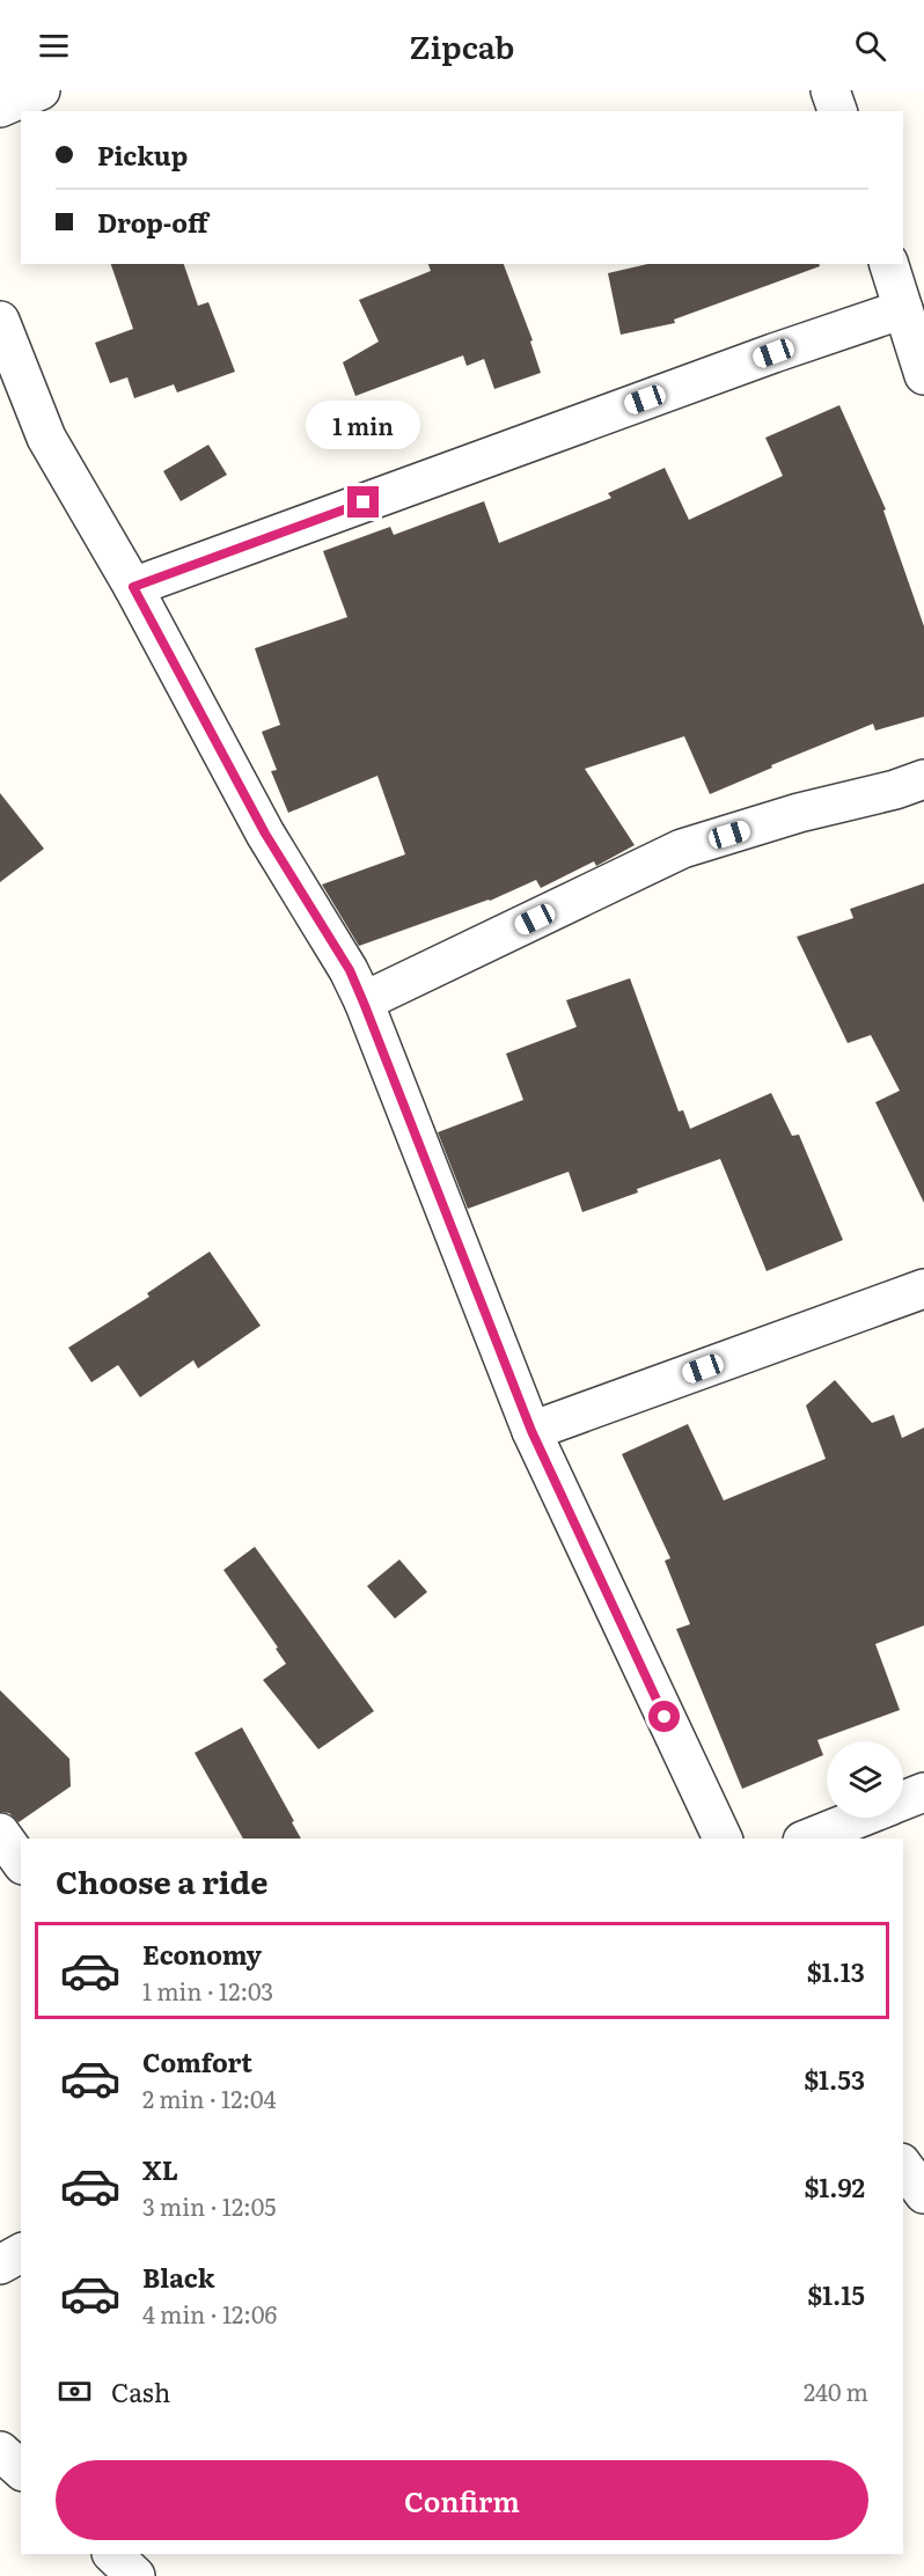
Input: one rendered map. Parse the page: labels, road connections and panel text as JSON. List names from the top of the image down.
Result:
{
  "page": {
    "header": "Zipcab",
    "banner": ["Pickup", "Drop-off"],
    "bubble": "1 min",
    "heading": "Choose a ride",
    "list": [
      {
        "name": "Economy",
        "note": "1 min · 12:03",
        "value": "$1.13"
      },
      {
        "name": "Comfort",
        "note": "2 min · 12:04",
        "value": "$1.53"
      },
      {
        "name": "XL",
        "note": "3 min · 12:05",
        "value": "$1.92"
      },
      {
        "name": "Black",
        "note": "4 min · 12:06",
        "value": "$1.15"
      }
    ],
    "pay": ["Cash", "240 m"],
    "buttons": "Confirm"
  }
}
